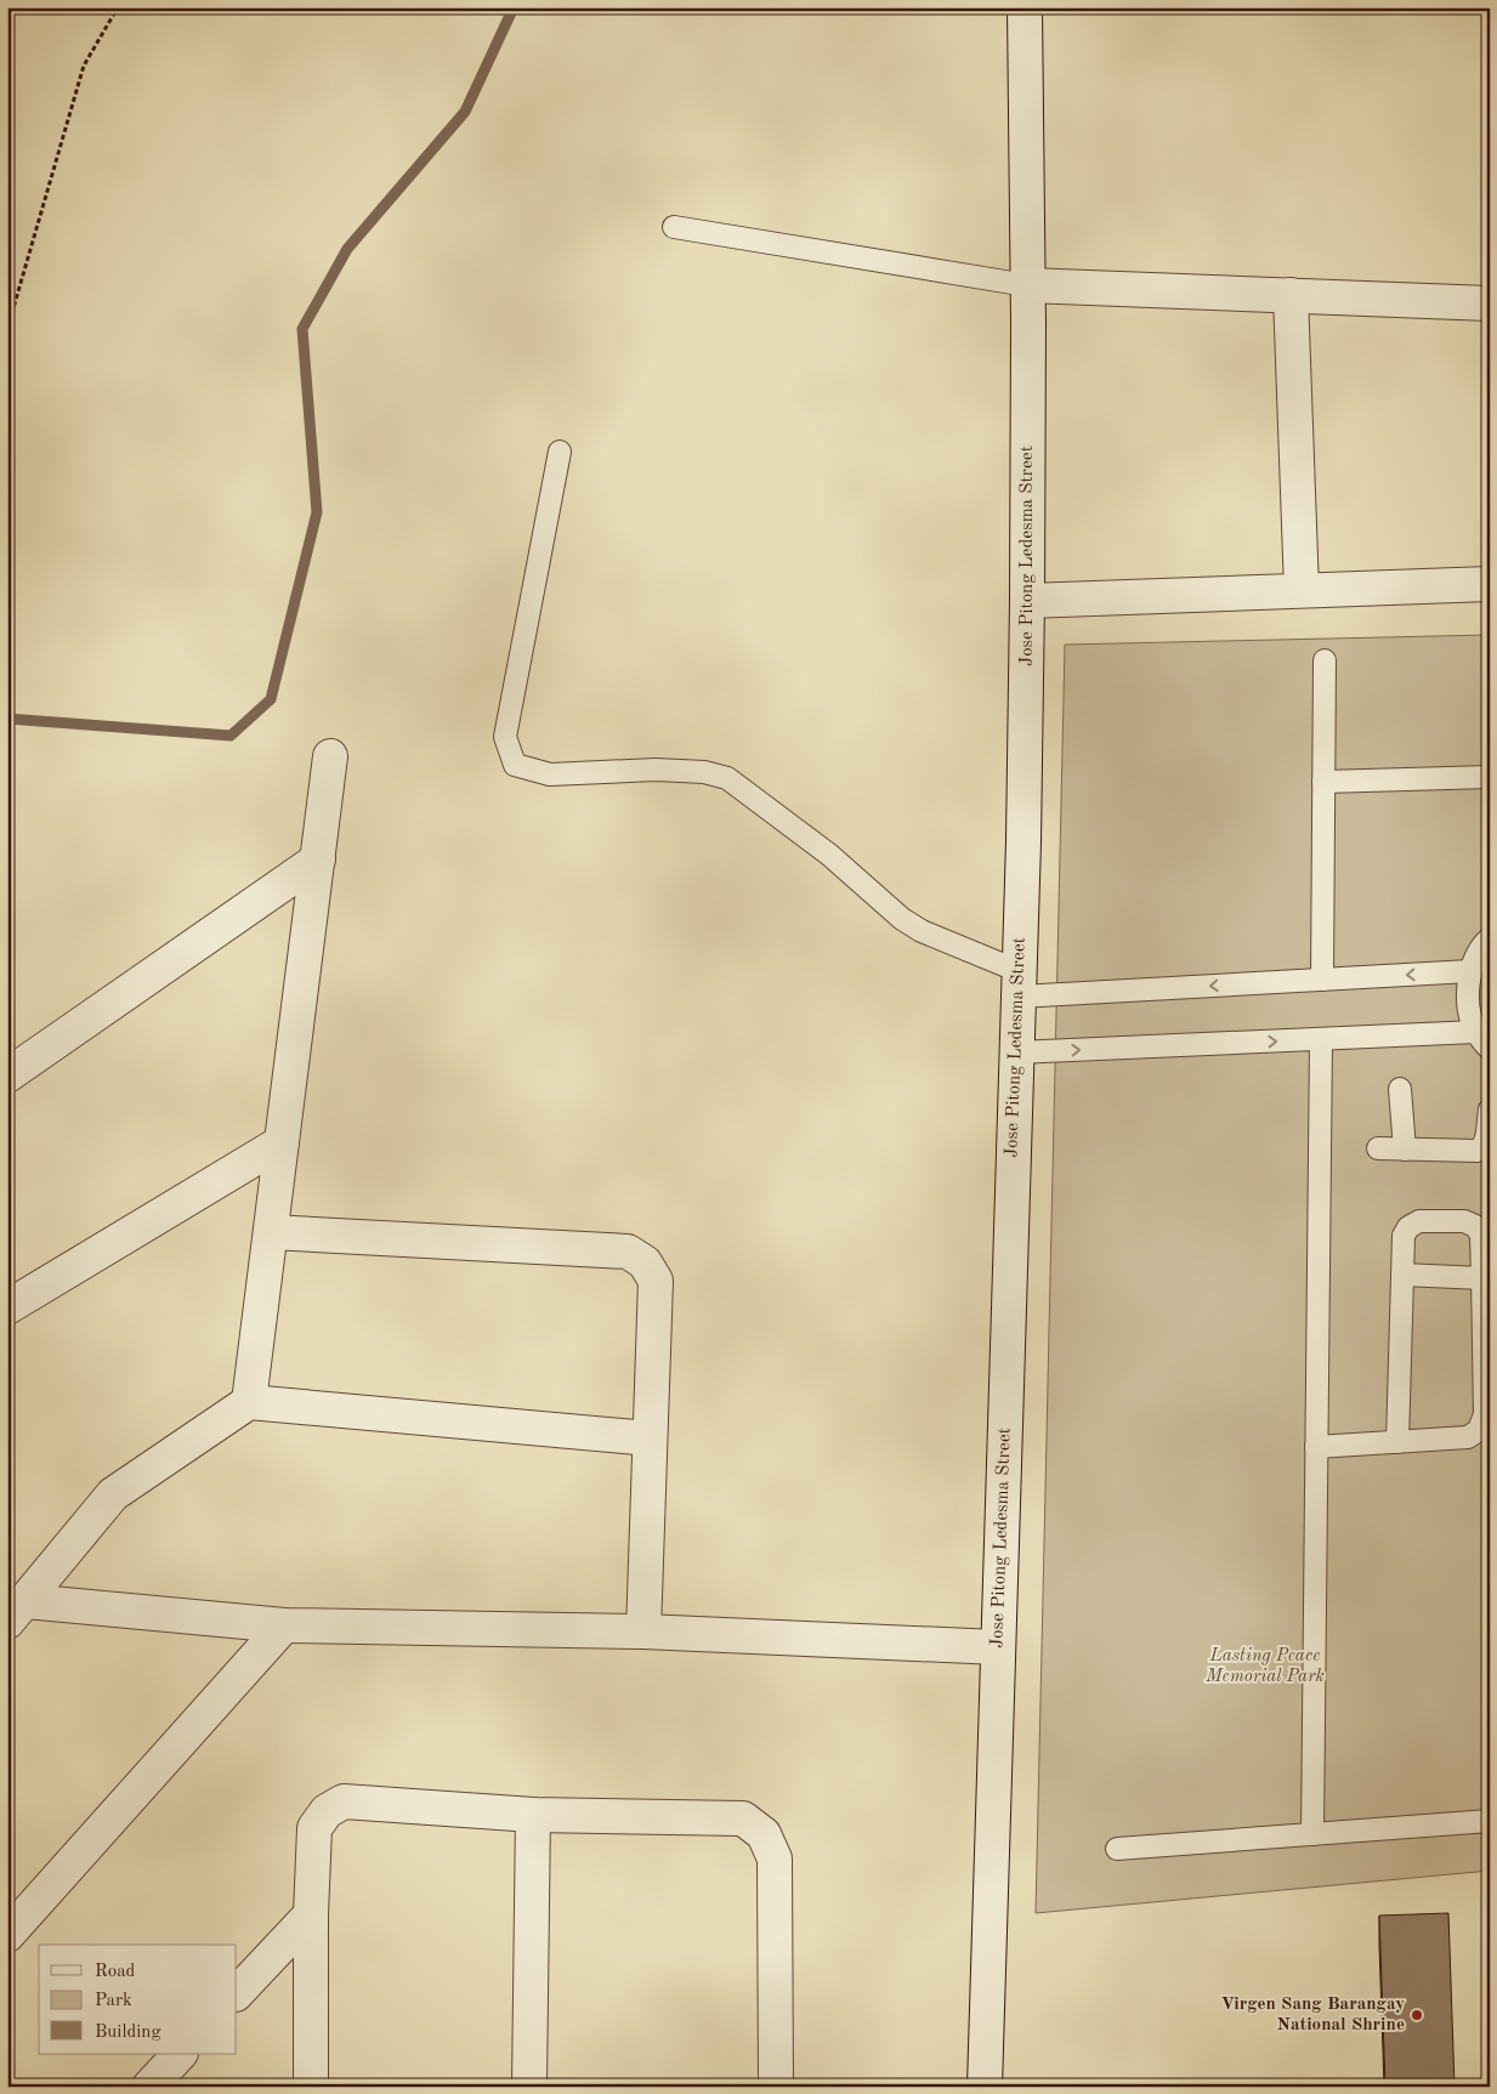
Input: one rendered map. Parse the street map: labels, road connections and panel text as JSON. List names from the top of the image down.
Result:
{
  "streets": {
    "street": ["Jose Pitong Ledesma Street"]
  },
  "parks": ["Lasting Peace Memorial Park"],
  "places": ["Virgen Sang Barangay National Shrine"],
  "legend": ["Road", "Park", "Building"]
}
